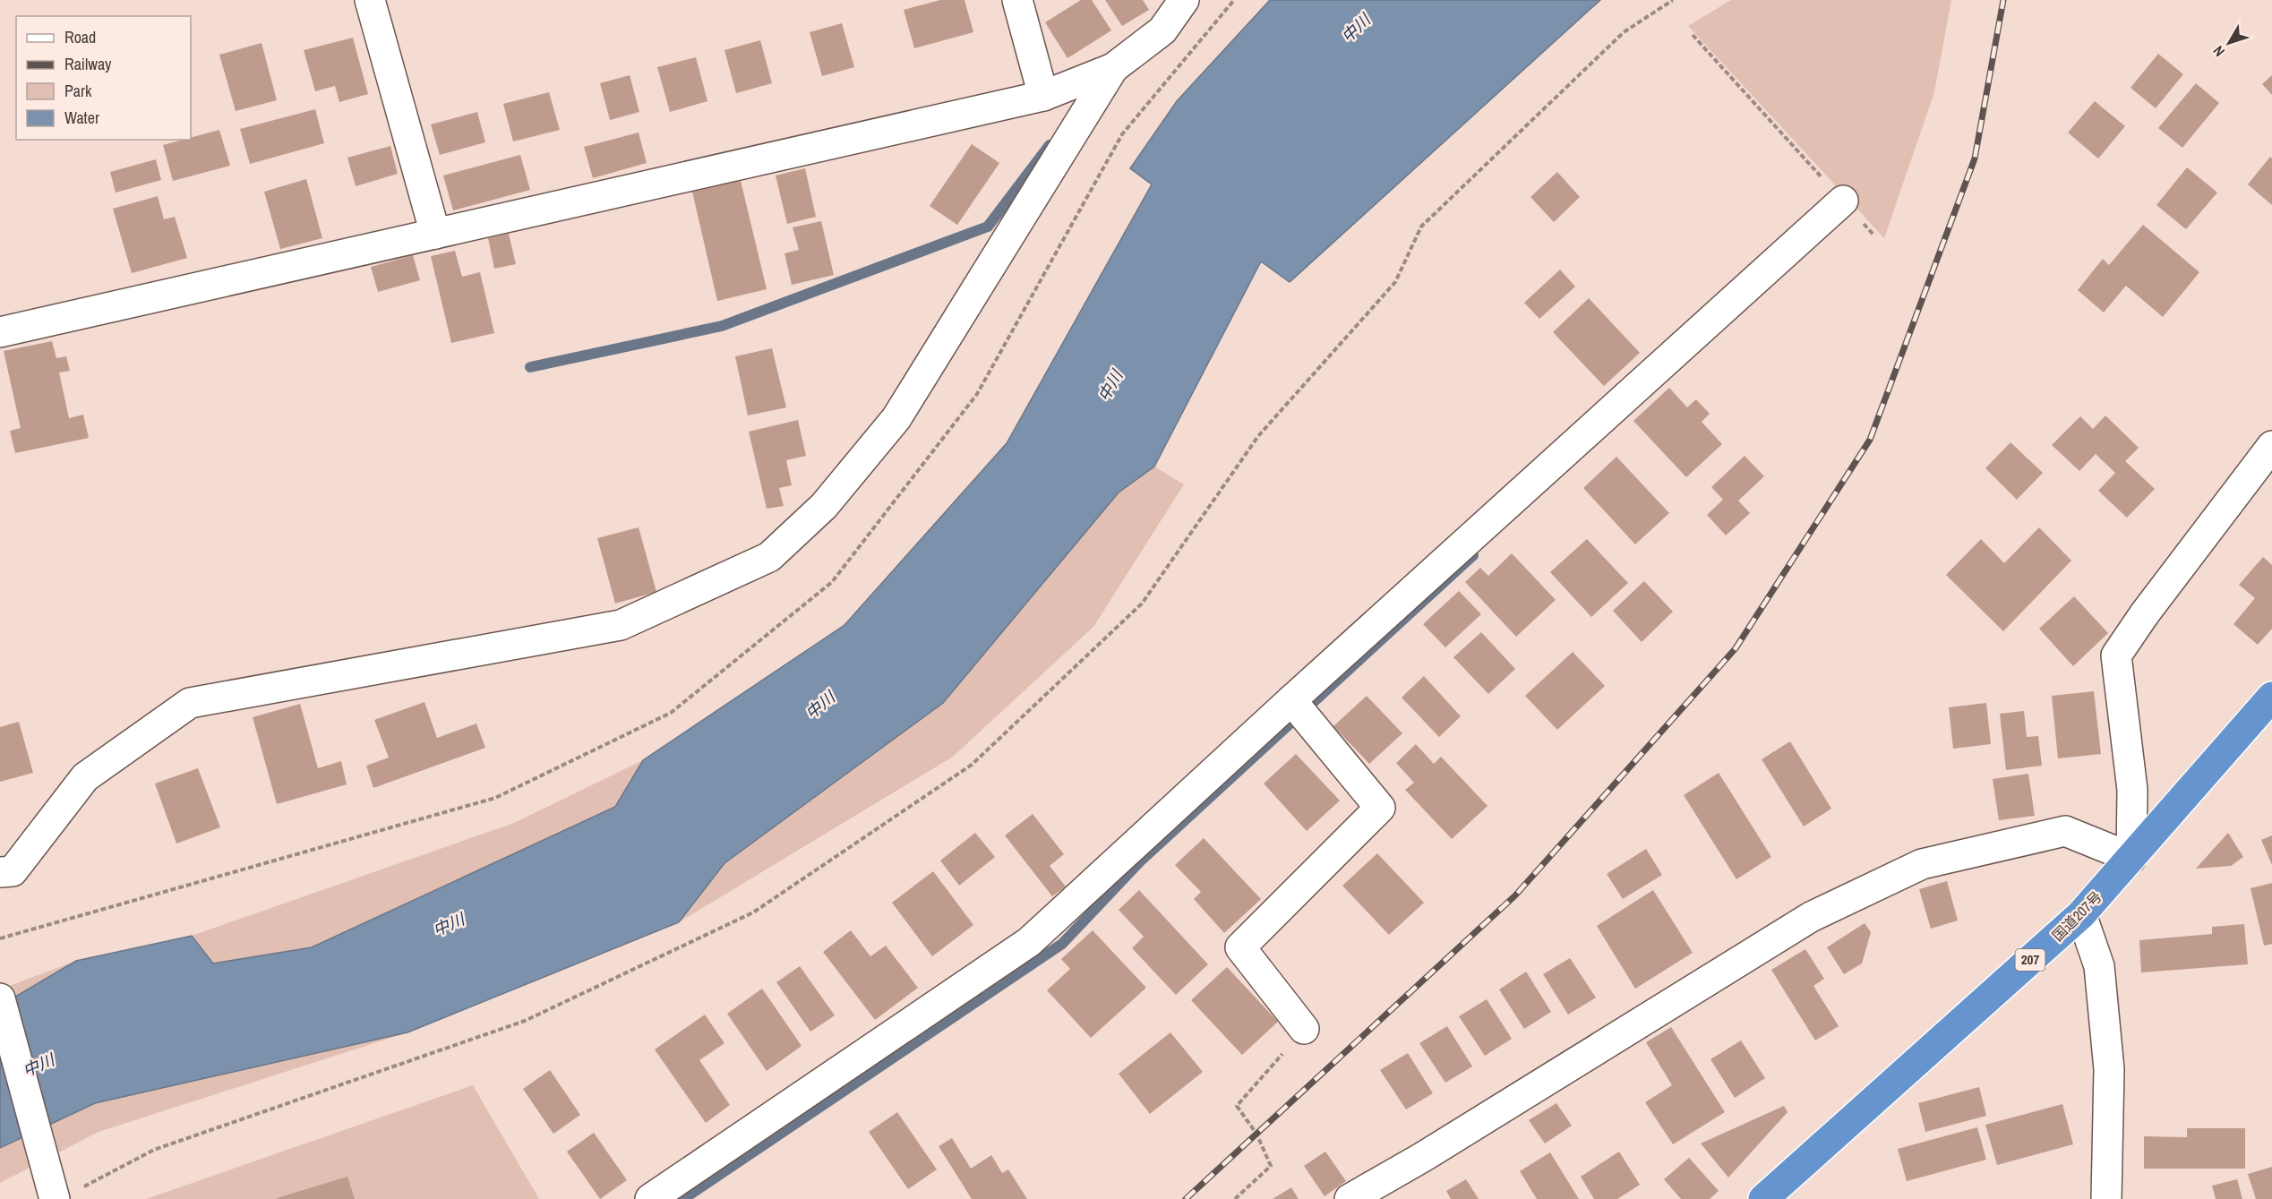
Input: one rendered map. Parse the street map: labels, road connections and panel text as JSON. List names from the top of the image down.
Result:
{
  "streets": {
    "highway": ["国道207号", "207"]
  },
  "water": ["中川"],
  "legend": [
    "Road",
    "Railway",
    "Park",
    "Water"
  ],
  "north": "bottom left"
}
